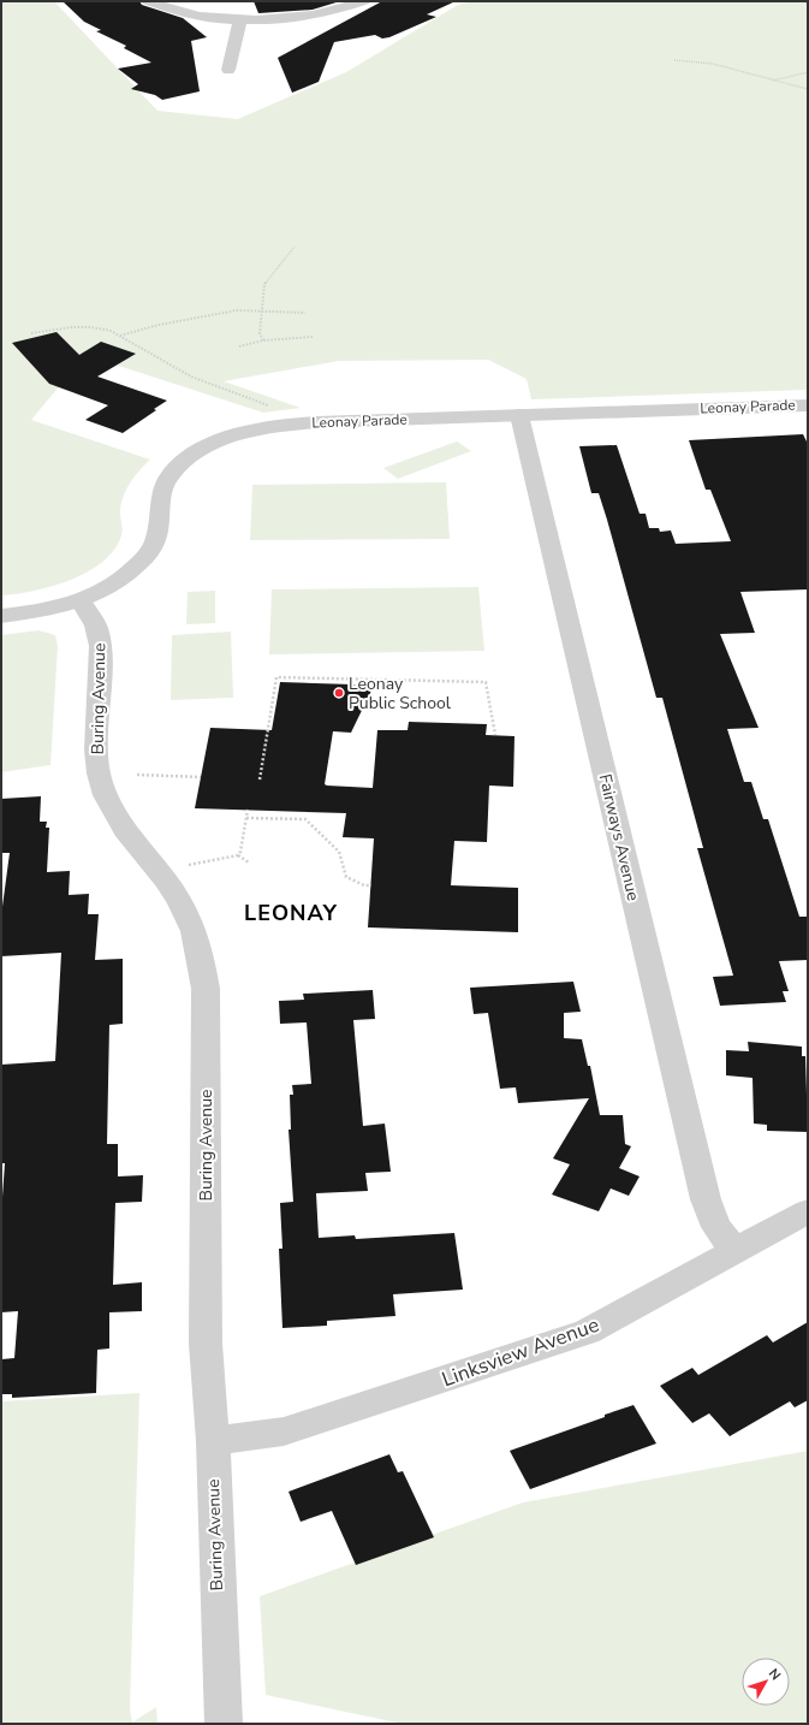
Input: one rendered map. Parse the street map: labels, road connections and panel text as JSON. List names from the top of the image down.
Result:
{
  "streets": {
    "street": [
      "Leonay Parade",
      "Buring Avenue",
      "Fairways Avenue",
      "Linksview Avenue"
    ]
  },
  "crossings": [
    ["Leonay Parade", "Buring Avenue"],
    ["Leonay Parade", "Fairways Avenue"],
    ["Buring Avenue", "Linksview Avenue"],
    ["Fairways Avenue", "Linksview Avenue"]
  ],
  "districts": ["LEONAY"],
  "places": ["Leonay Public School"],
  "north": "top right"
}
